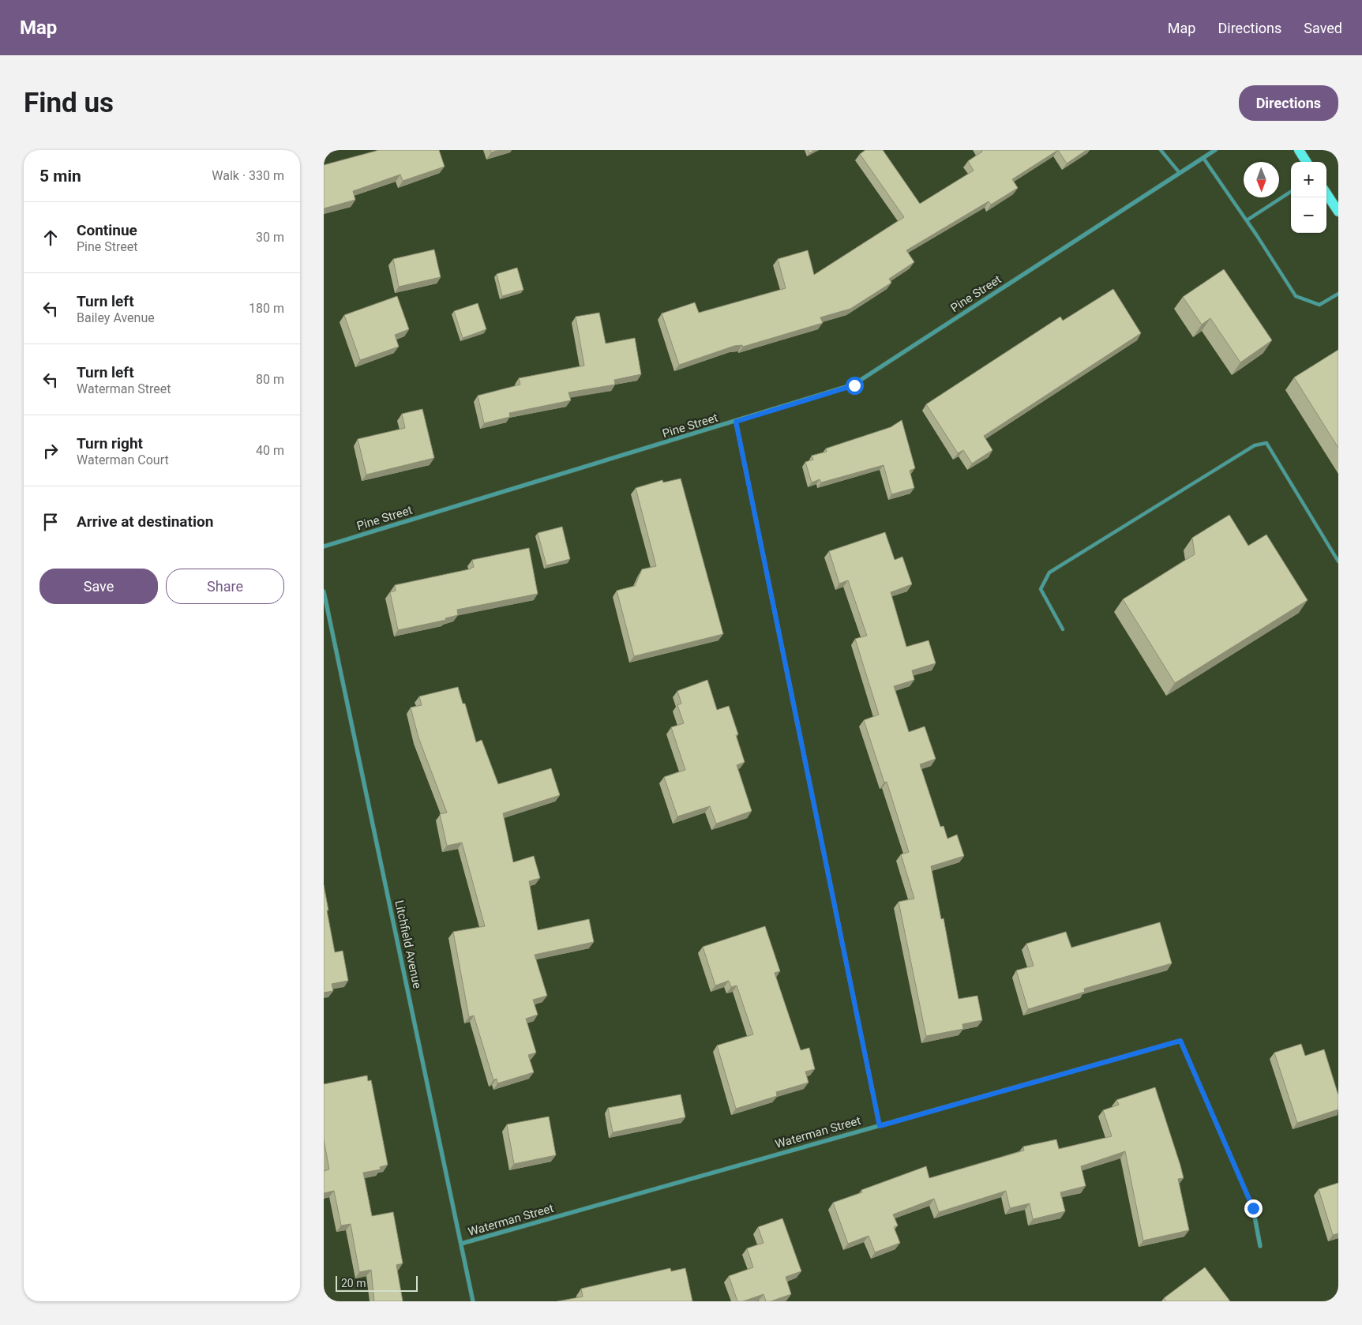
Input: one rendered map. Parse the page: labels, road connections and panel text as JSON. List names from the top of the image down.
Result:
{
  "streets": {
    "street": ["Pine Street", "Litchfield Avenue", "Waterman Street"]
  },
  "crossings": [
    ["Litchfield Avenue", "Waterman Street"]
  ],
  "scale_bar": "20 m",
  "north": "bottom",
  "page": {
    "header": "Map",
    "nav": ["Map", "Directions", "Saved"],
    "buttons": [
      "Directions",
      ["Save", "Share"]
    ],
    "title": "Find us",
    "heading": ["5 min", "Walk · 330 m"],
    "map_buttons": ["+", "−"],
    "list": [
      ["Continue", "Pine Street", "30 m"],
      ["Turn left", "Bailey Avenue", "180 m"],
      ["Turn left", "Waterman Street", "80 m"],
      ["Turn right", "Waterman Court", "40 m"],
      "Arrive at destination"
    ],
    "scale": "20 m"
  }
}
